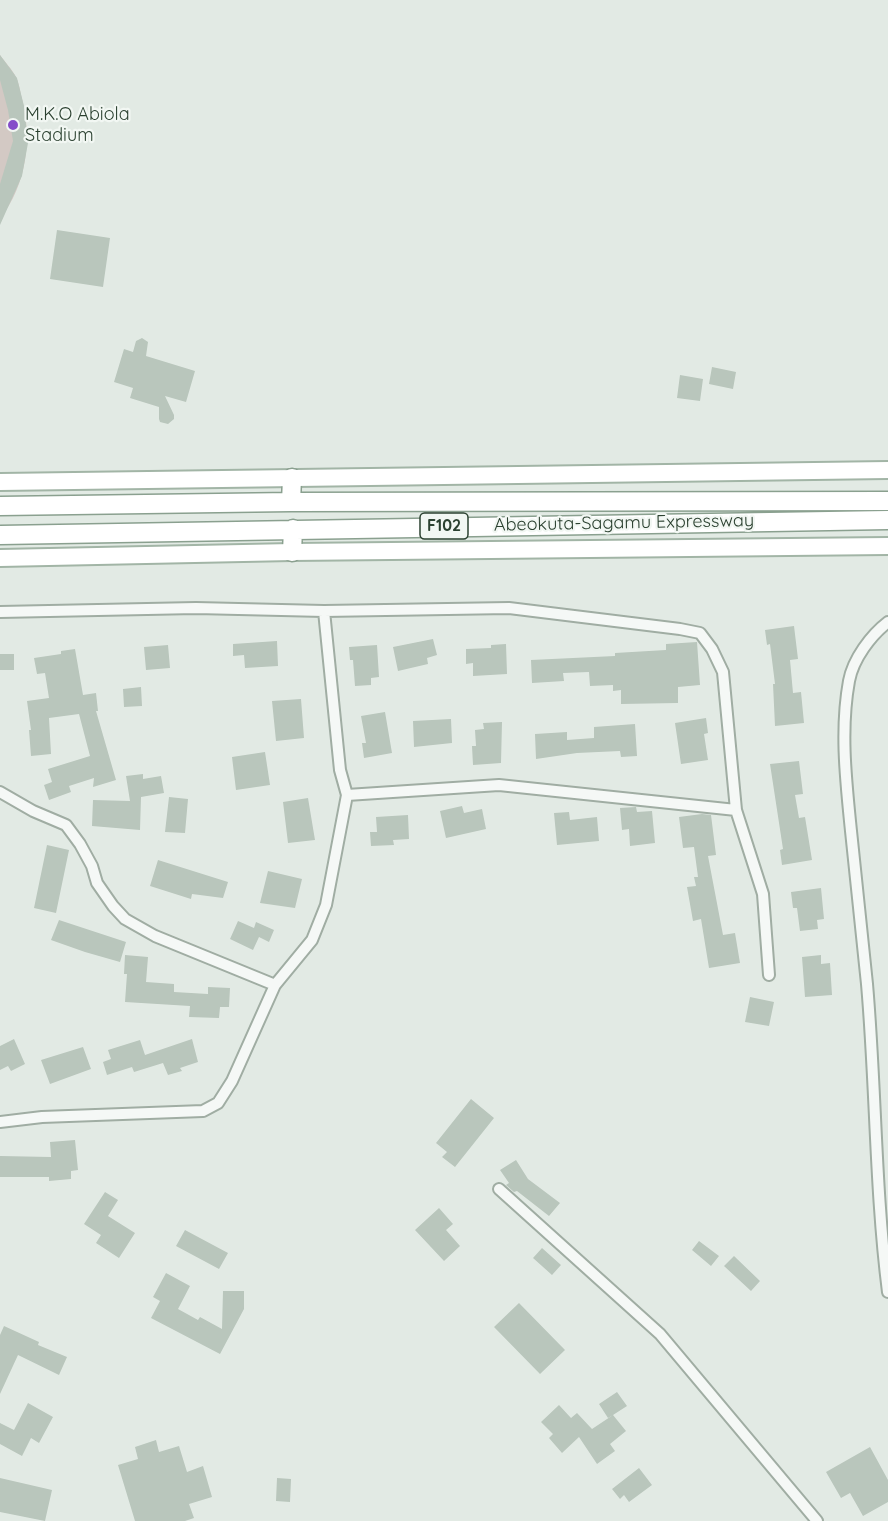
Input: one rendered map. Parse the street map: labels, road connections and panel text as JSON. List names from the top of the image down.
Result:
{
  "streets": {
    "highway": ["Abeokuta-Sagamu Expressway", "F102"]
  },
  "places": ["M.K.O Abiola Stadium"]
}
